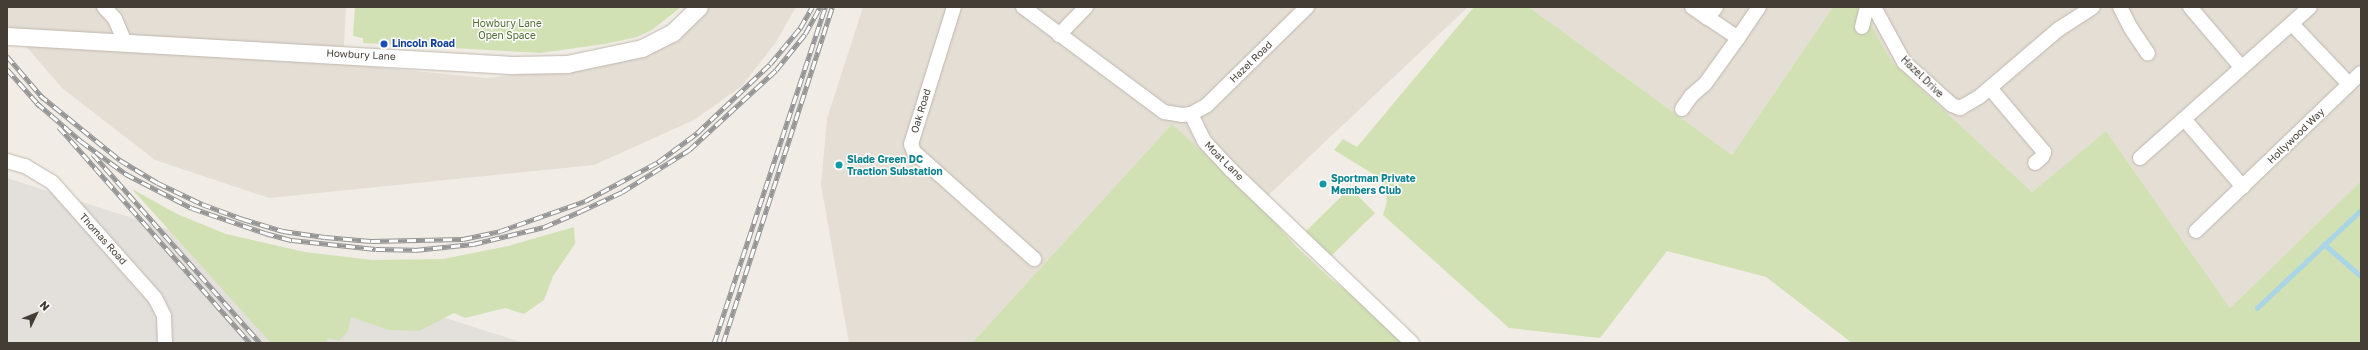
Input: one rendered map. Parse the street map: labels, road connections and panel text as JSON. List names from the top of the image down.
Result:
{
  "streets": {
    "street": [
      "Howbury Lane",
      "Hazel Road",
      "Hazel Drive",
      "Oak Road",
      "Hollywood Way",
      "Moat Lane",
      "Thomas Road"
    ]
  },
  "crossings": [
    ["Hazel Road", "Moat Lane"]
  ],
  "parks": ["Howbury Lane Open Space"],
  "places": ["Lincoln Road", "Slade Green DC Traction Substation", "Sportman Private Members Club"],
  "north": "top right"
}
